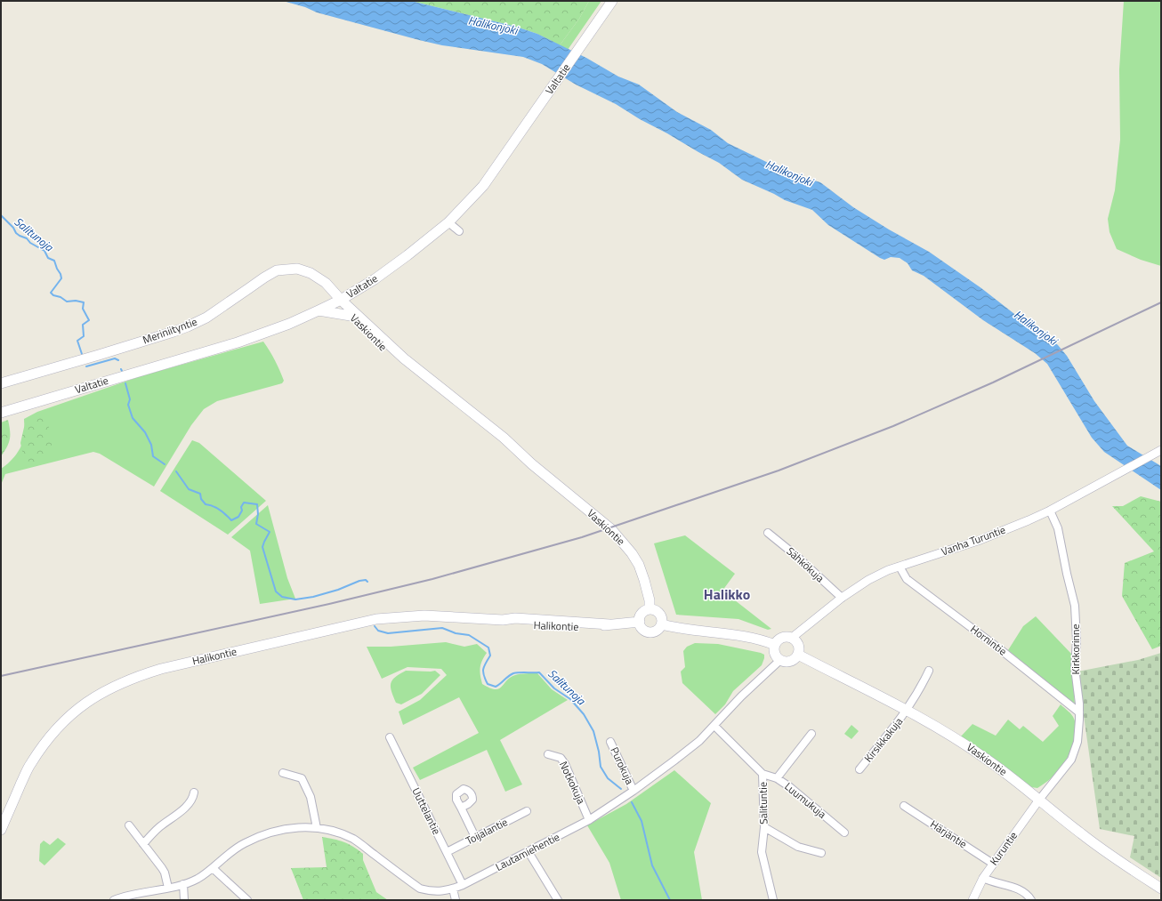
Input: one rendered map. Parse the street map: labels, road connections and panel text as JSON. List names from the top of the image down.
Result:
{
  "streets": {
    "main road": [
      "Valtatie",
      "Meriniityntie",
      "Vaskiontie",
      "Halikontie"
    ],
    "street": [
      "Vanha Turuntie",
      "Sähkökuja",
      "Hornintie",
      "Kirkkorinne",
      "Kirsikkakuja",
      "Purokuja",
      "Notkokuja",
      "Luumukuja",
      "Salituntie",
      "Uuttelantie",
      "Toijalantie",
      "Härjäntie",
      "Kuruntie",
      "Lautamiehentie"
    ]
  },
  "crossings": [
    ["Valtatie", "Meriniityntie"],
    ["Valtatie", "Vaskiontie"],
    ["Meriniityntie", "Vaskiontie"],
    ["Vaskiontie", "Vanha Turuntie"],
    ["Vaskiontie", "Halikontie"],
    ["Vaskiontie", "Kirkkorinne"],
    ["Vaskiontie", "Kirsikkakuja"],
    ["Vaskiontie", "Kuruntie"],
    ["Vaskiontie", "Lautamiehentie"],
    ["Vanha Turuntie", "Sähkökuja"],
    ["Vanha Turuntie", "Hornintie"],
    ["Vanha Turuntie", "Kirkkorinne"],
    ["Vanha Turuntie", "Lautamiehentie"],
    ["Hornintie", "Kirkkorinne"],
    ["Kirkkorinne", "Kuruntie"],
    ["Purokuja", "Lautamiehentie"],
    ["Notkokuja", "Lautamiehentie"],
    ["Luumukuja", "Salituntie"],
    ["Salituntie", "Lautamiehentie"],
    ["Uuttelantie", "Toijalantie"],
    ["Uuttelantie", "Lautamiehentie"],
    ["Härjäntie", "Kuruntie"]
  ],
  "districts": ["Halikko"],
  "water": ["Halikonjoki", "Salitunoja"]
}
